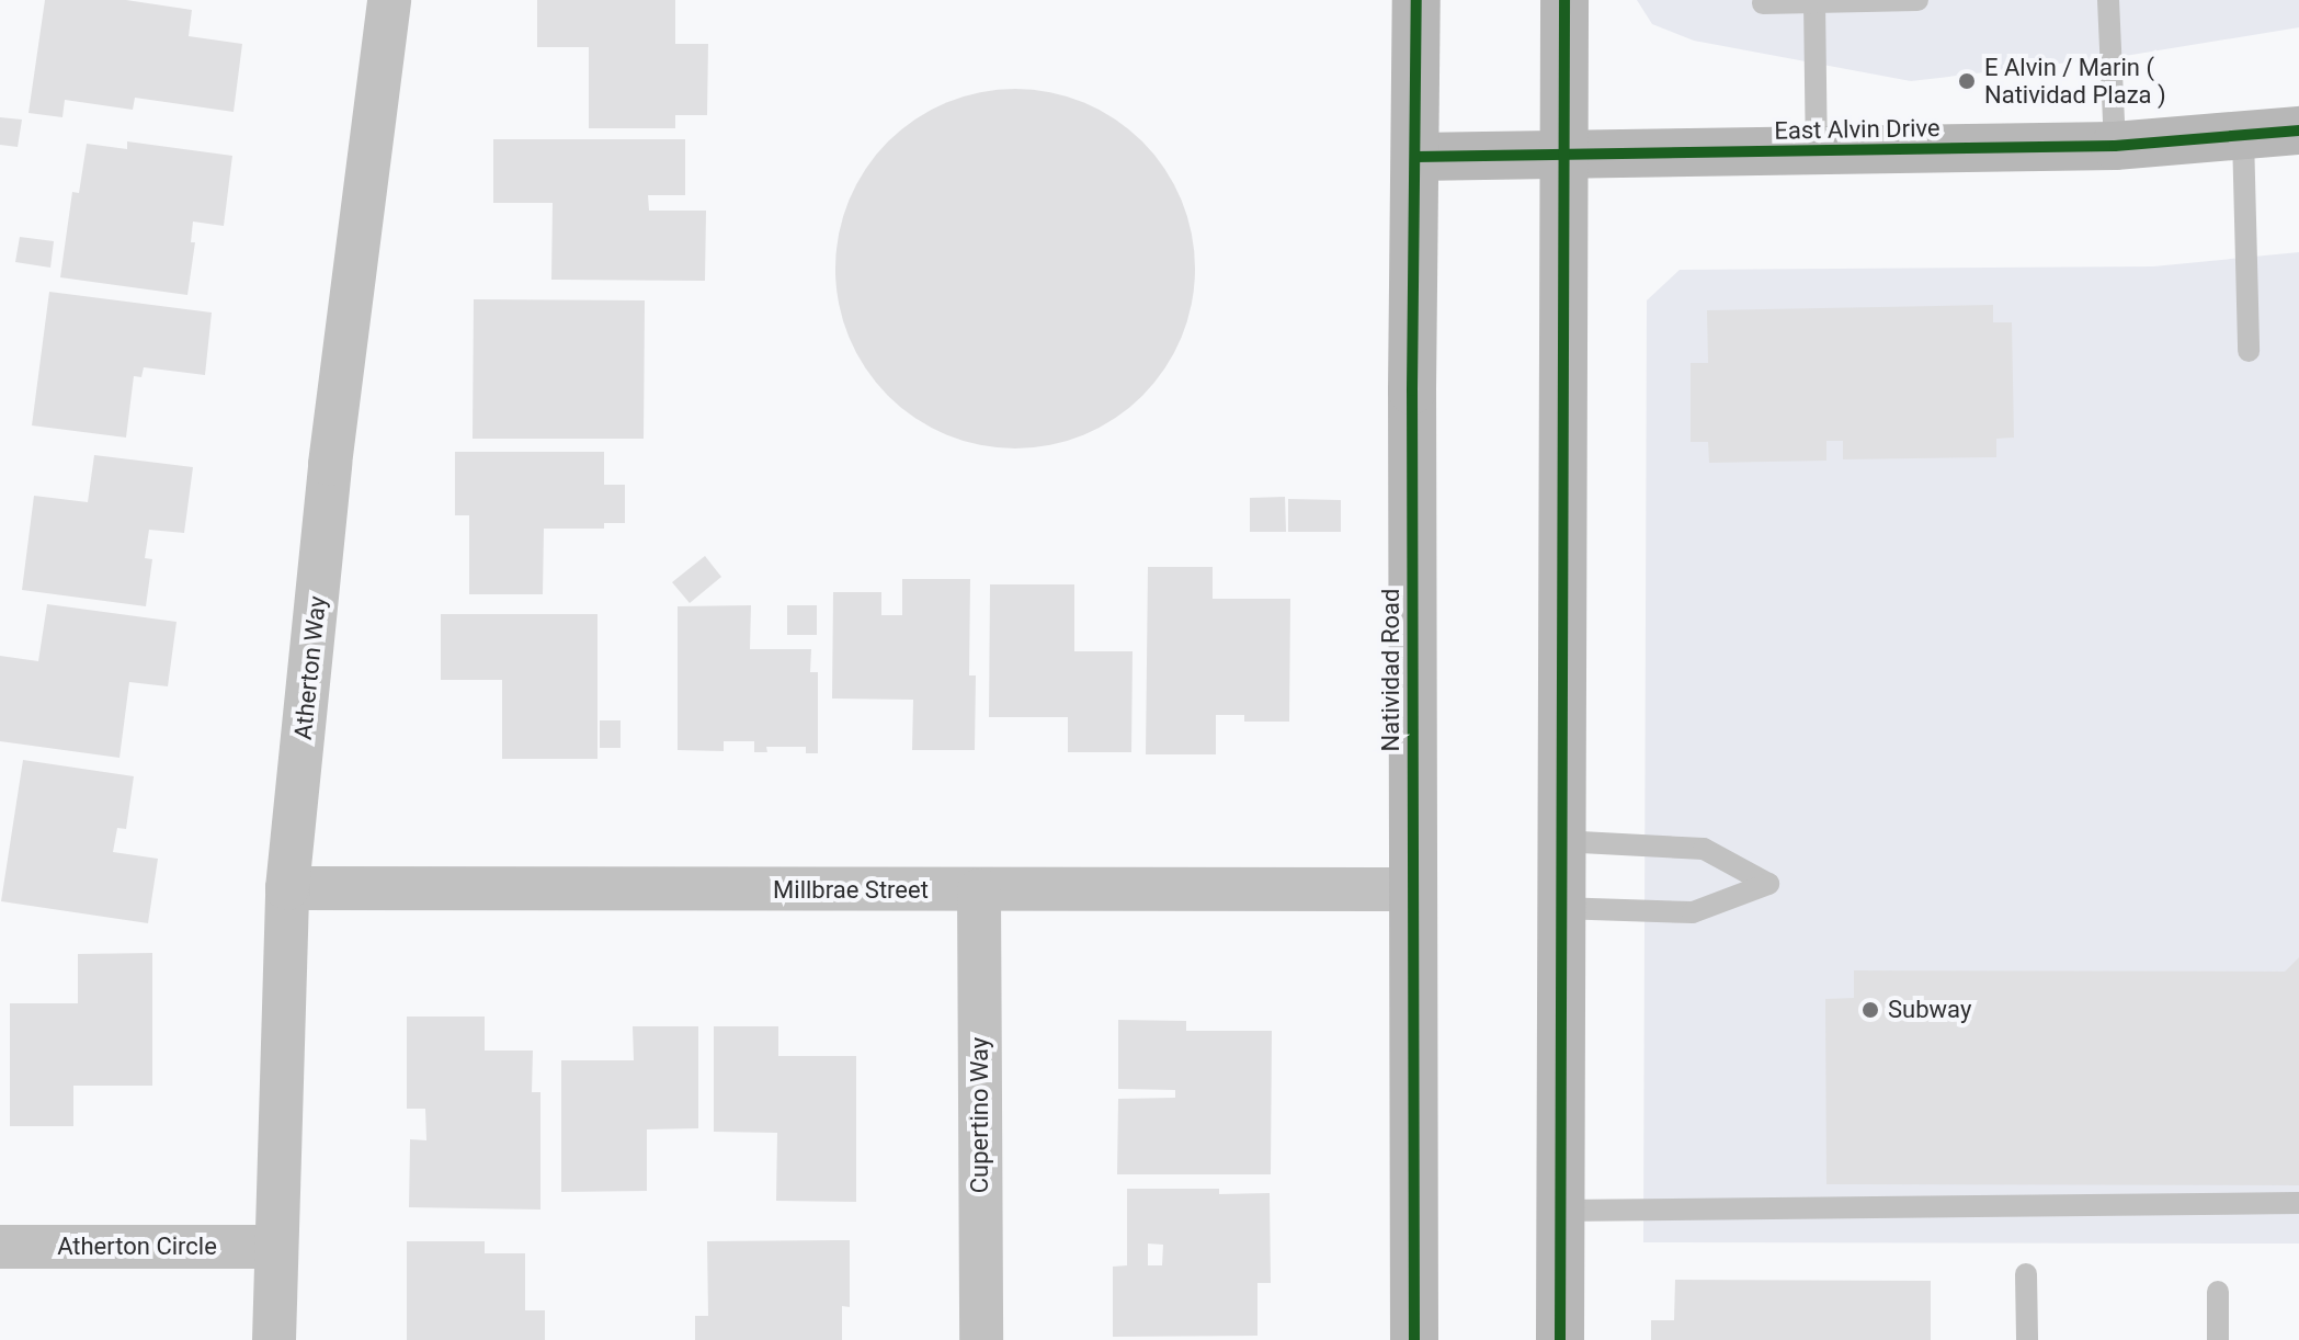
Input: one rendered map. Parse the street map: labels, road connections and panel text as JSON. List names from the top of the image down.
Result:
{
  "streets": {
    "main road": ["East Alvin Drive", "Natividad Road"],
    "street": [
      "Atherton Way",
      "Millbrae Street",
      "Cupertino Way",
      "Atherton Circle"
    ]
  },
  "crossings": [
    ["East Alvin Drive", "Natividad Road"],
    ["Atherton Way", "Millbrae Street"],
    ["Atherton Way", "Atherton Circle"],
    ["Natividad Road", "Millbrae Street"],
    ["Millbrae Street", "Cupertino Way"]
  ],
  "places": ["E Alvin / Marin ( Natividad Plaza )", "Subway"]
}
